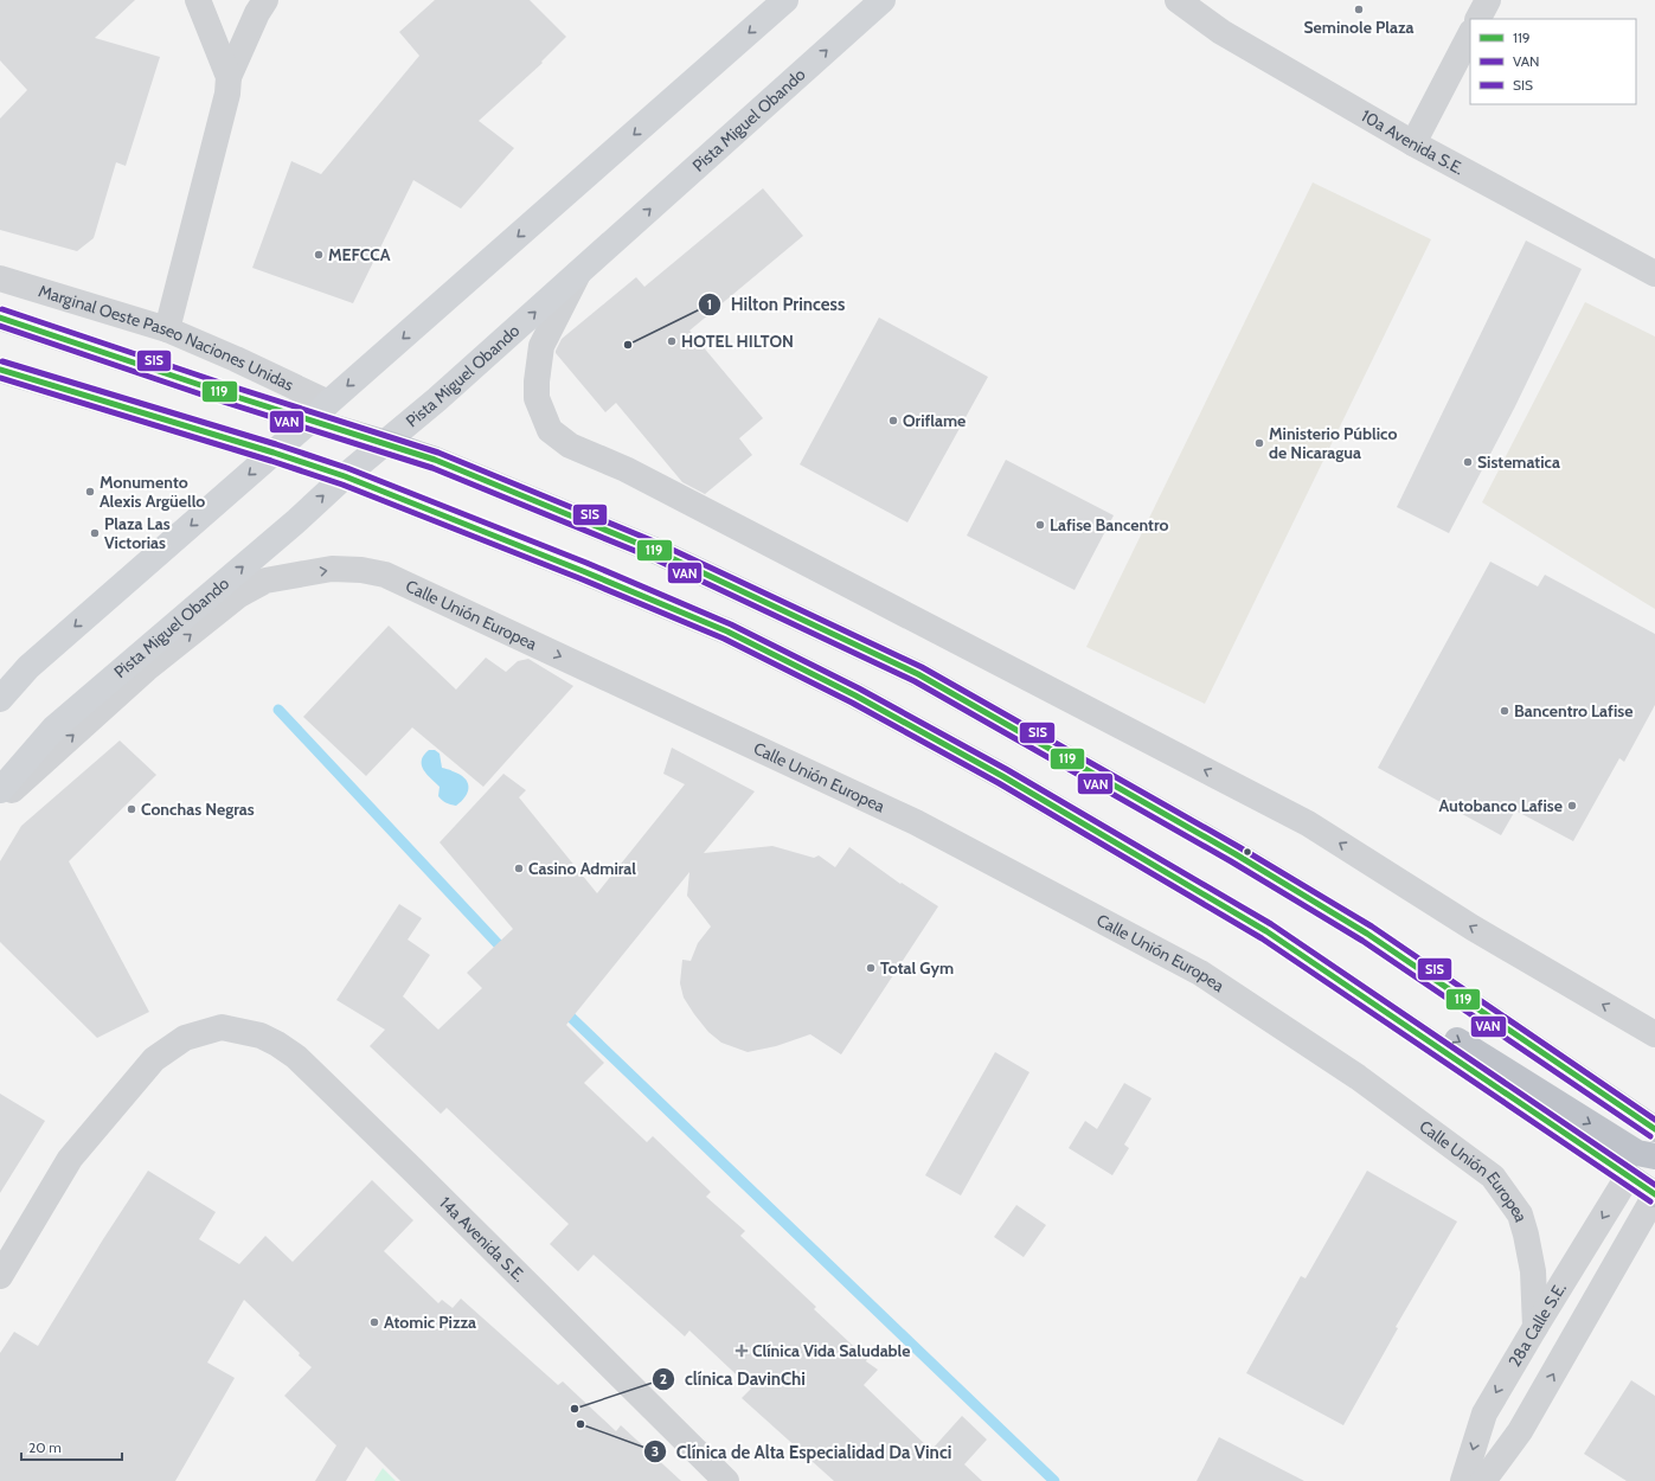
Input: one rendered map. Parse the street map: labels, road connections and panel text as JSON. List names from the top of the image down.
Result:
{
  "streets": {
    "main road": ["Pista Miguel Obando"],
    "street": [
      "10a Avenida S.E.",
      "Marginal Oeste Paseo Naciones Unidas",
      "Calle Unión Europea",
      "14a Avenida S.E.",
      "28a Calle S.E."
    ]
  },
  "crossings": [
    ["Calle Unión Europea", "28a Calle S.E."]
  ],
  "one_way": ["Calle Unión Europea"],
  "places": {
    "other": [
      "Seminole Plaza",
      "MEFCCA",
      "HOTEL HILTON",
      "Hilton Princess",
      "Oriflame",
      "Ministerio Público de Nicaragua",
      "Sistematica",
      "Monumento Alexis Argüello",
      "Lafise Bancentro",
      "Plaza Las Victorias",
      "Bancentro Lafise",
      "Autobanco Lafise",
      "Conchas Negras",
      "Casino Admiral",
      "Total Gym",
      "Atomic Pizza",
      "clínica DavinChi",
      "Clínica de Alta Especialidad Da Vinci"
    ],
    "health": ["Clínica Vida Saludable"]
  },
  "lines": ["transit line SIS", "transit line 119", "transit line VAN"],
  "legend": ["119", "VAN", "SIS"],
  "scale_bar": "20 m"
}
